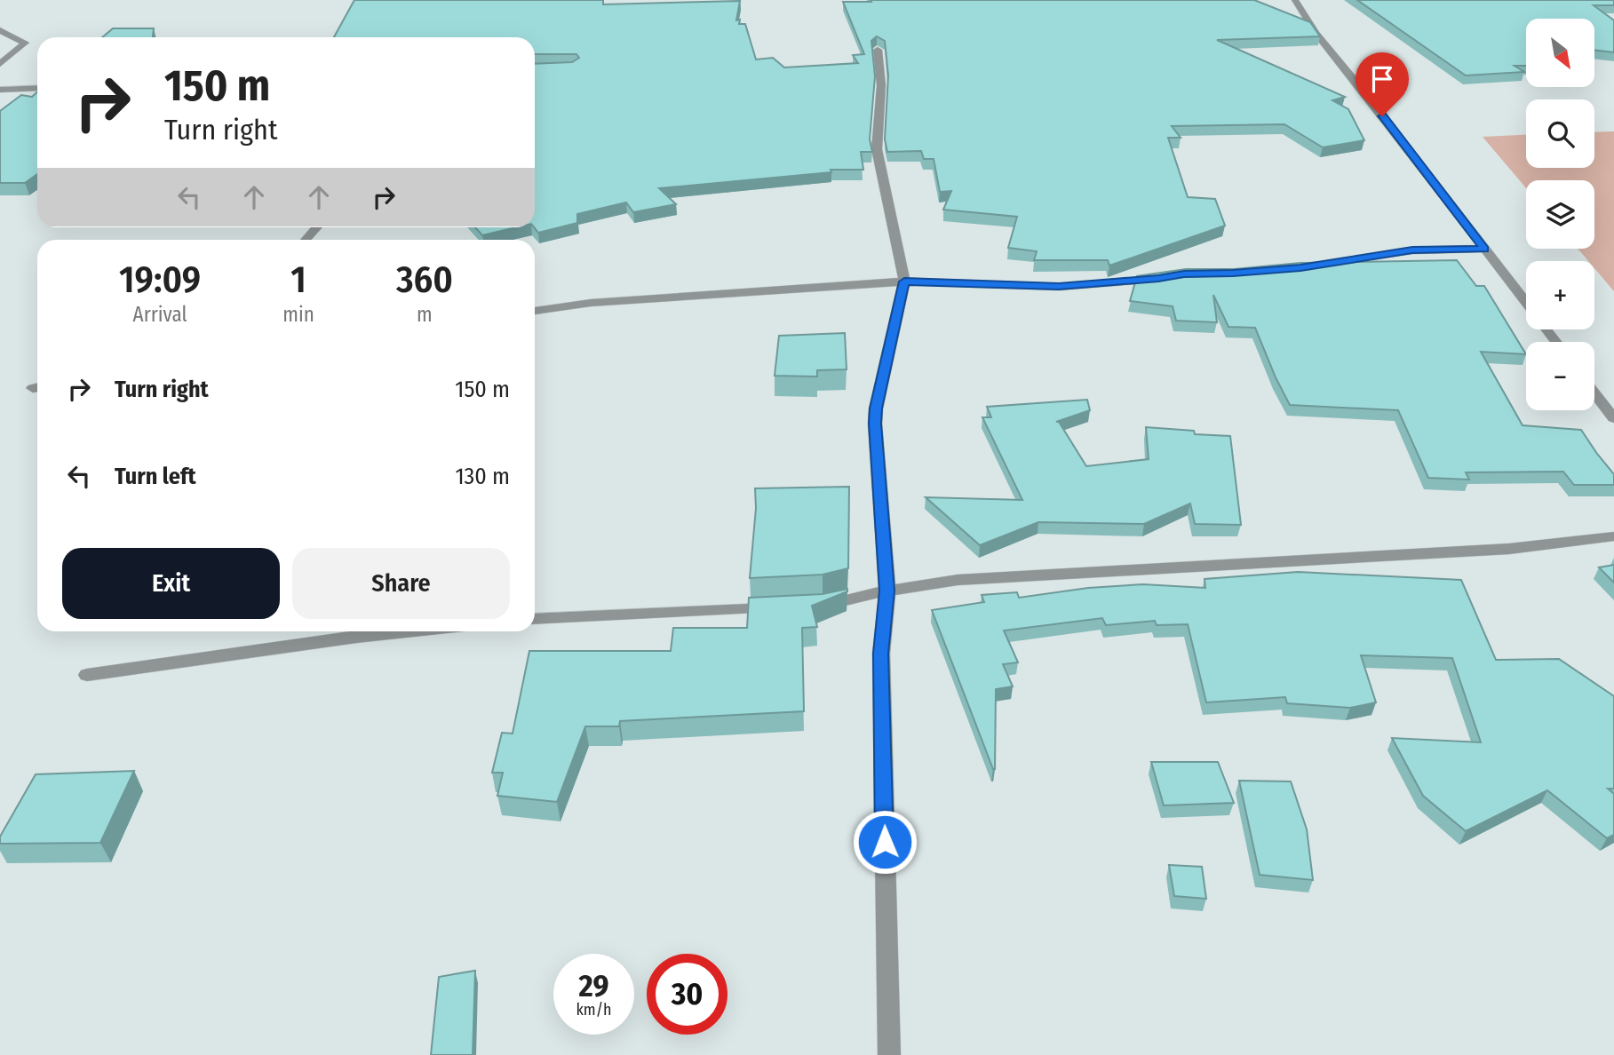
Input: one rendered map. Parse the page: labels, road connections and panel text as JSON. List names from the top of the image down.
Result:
{
  "north": "bottom right",
  "page": {
    "map_buttons": ["+", "−"],
    "turn": ["150 m", "Turn right"],
    "eta": [
      "19:09",
      "Arrival",
      "1",
      "min",
      "360",
      "m"
    ],
    "list": [
      {
        "name": "Turn right",
        "value": "150 m"
      },
      {
        "name": "Turn left",
        "value": "130 m"
      }
    ],
    "buttons": ["Exit", "Share"],
    "speed": "29 km/h",
    "limit": "30"
  }
}
